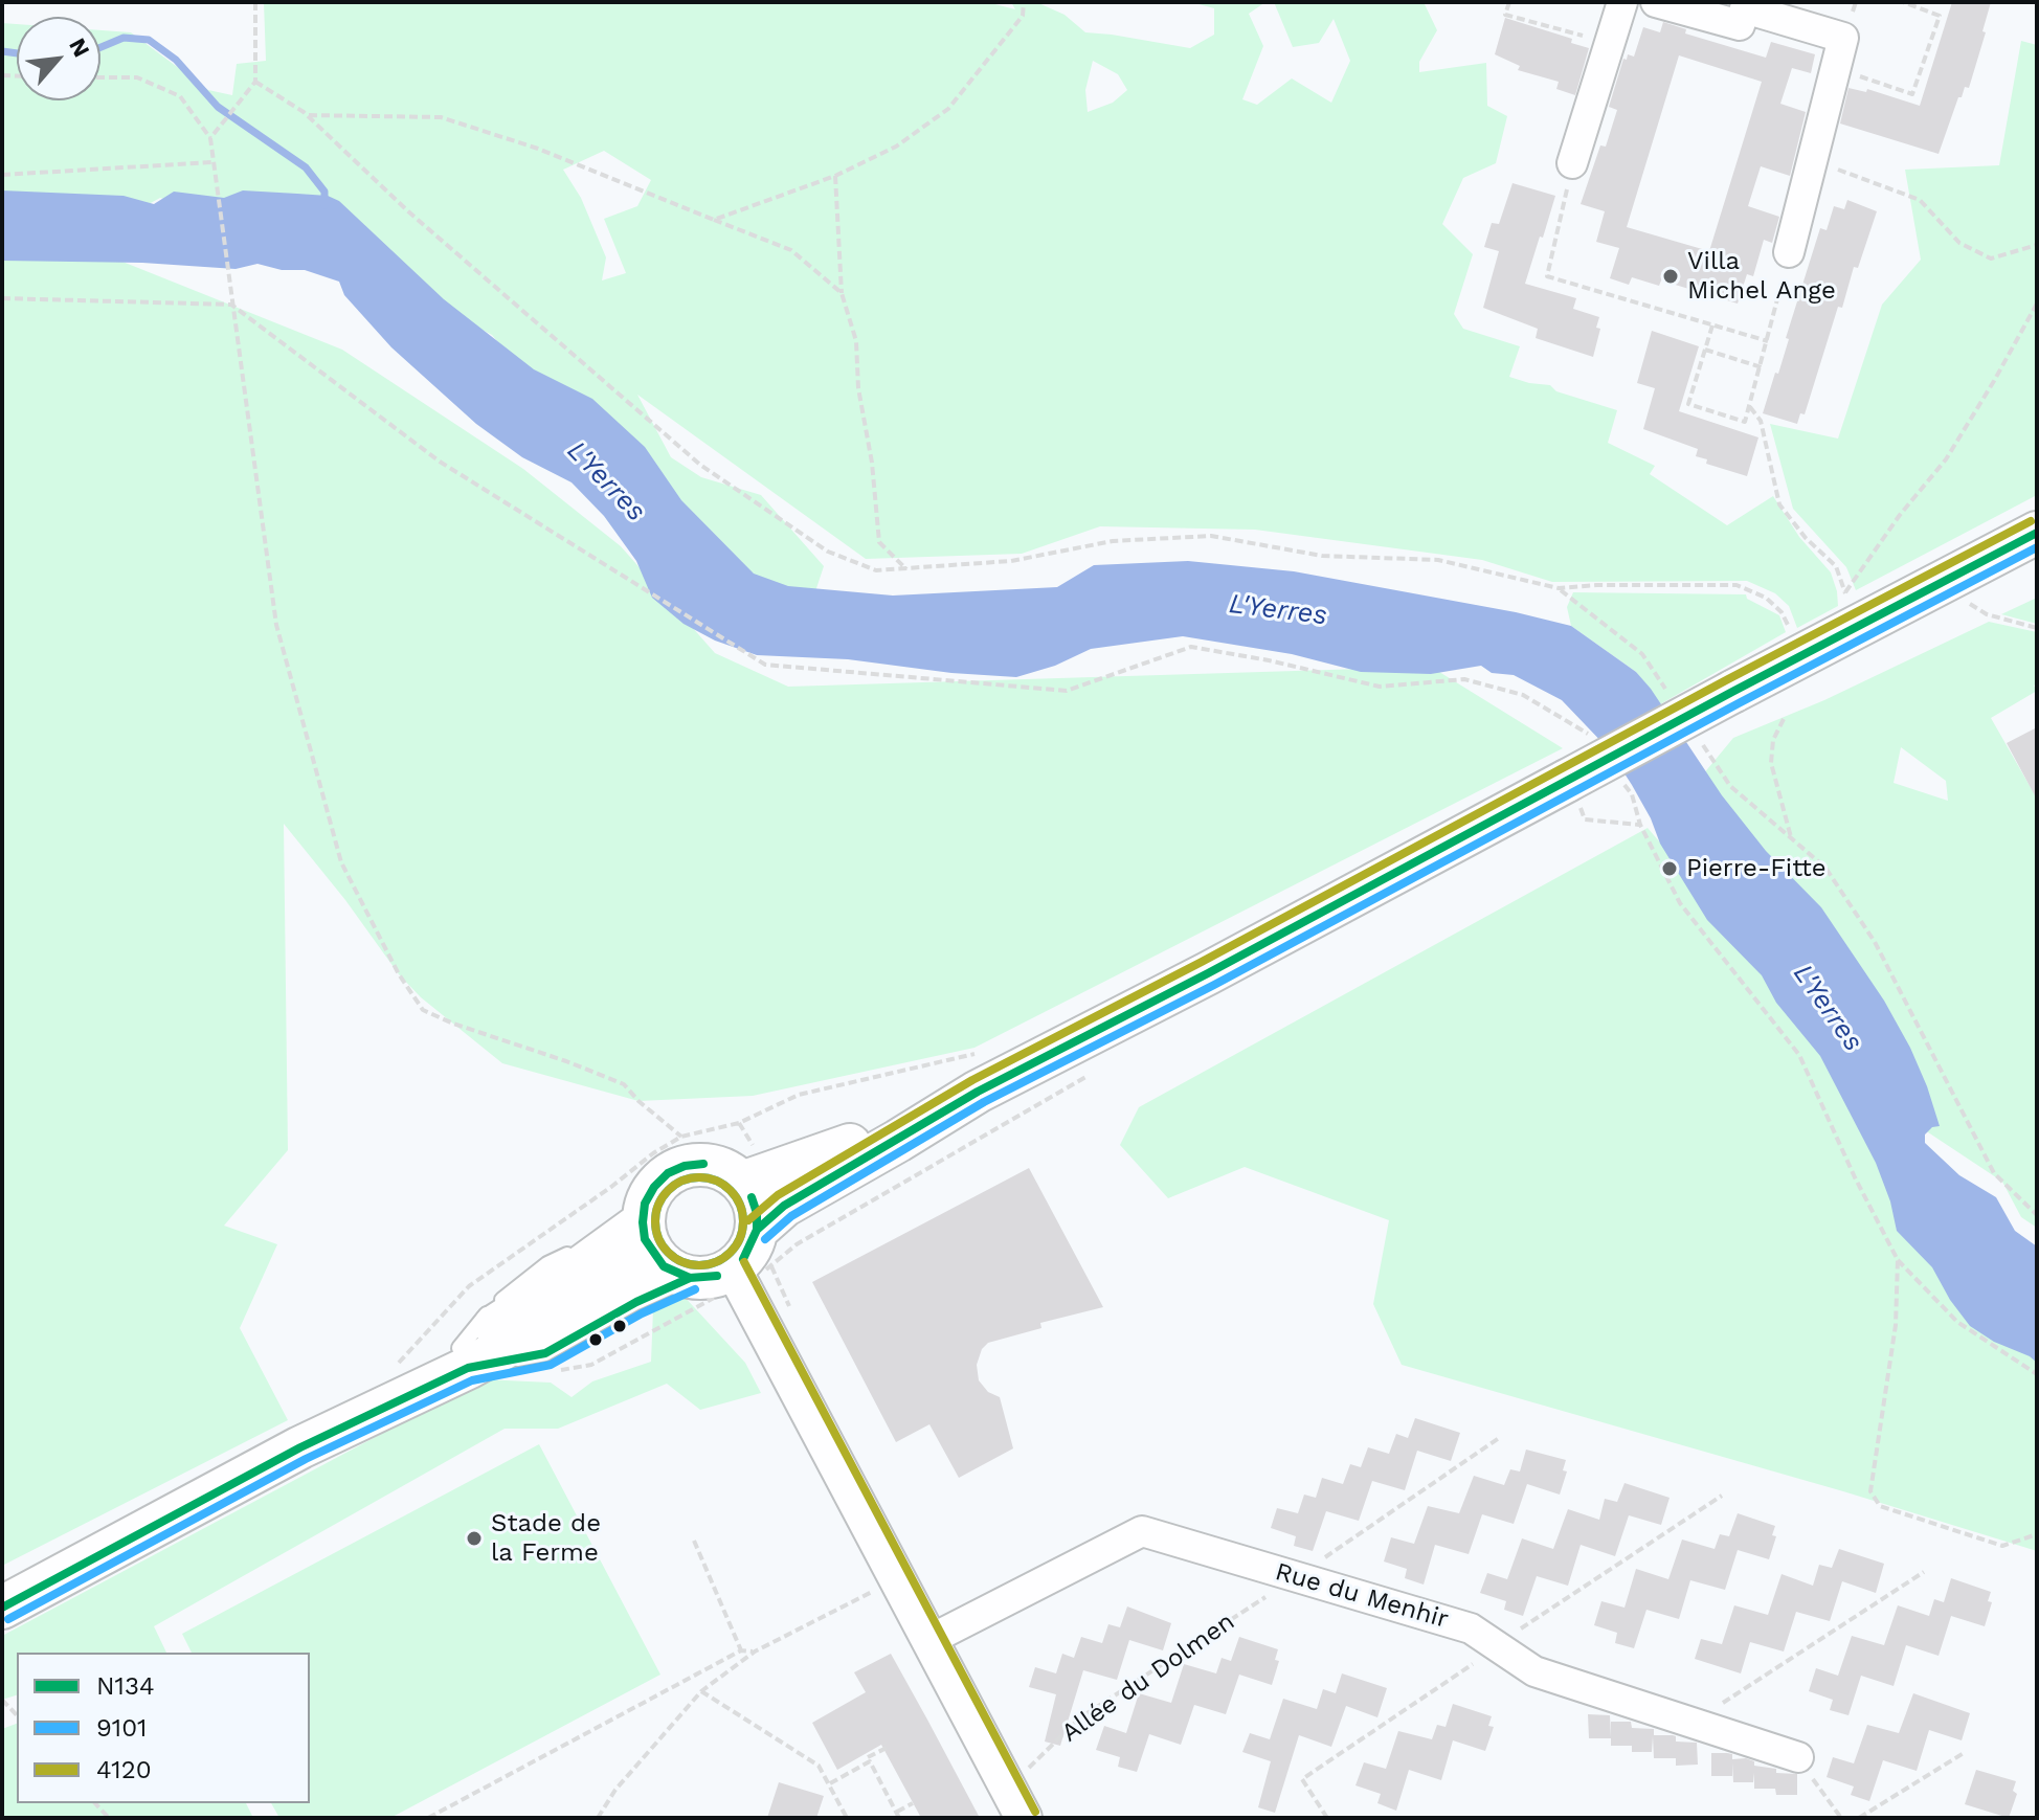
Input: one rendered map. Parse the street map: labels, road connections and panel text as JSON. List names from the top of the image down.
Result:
{
  "streets": {
    "street": ["Rue du Menhir"],
    "path": ["Allée du Dolmen"]
  },
  "crossings": [
    ["Rue du Menhir", "Allée du Dolmen"]
  ],
  "water": ["L'Yerres"],
  "places": ["Villa Michel Ange", "Pierre-Fitte", "Stade de la Ferme"],
  "lines": ["transit line 4120", "transit line N134", "transit line 9101"],
  "legend": ["N134", "9101", "4120"],
  "north": "top right"
}
